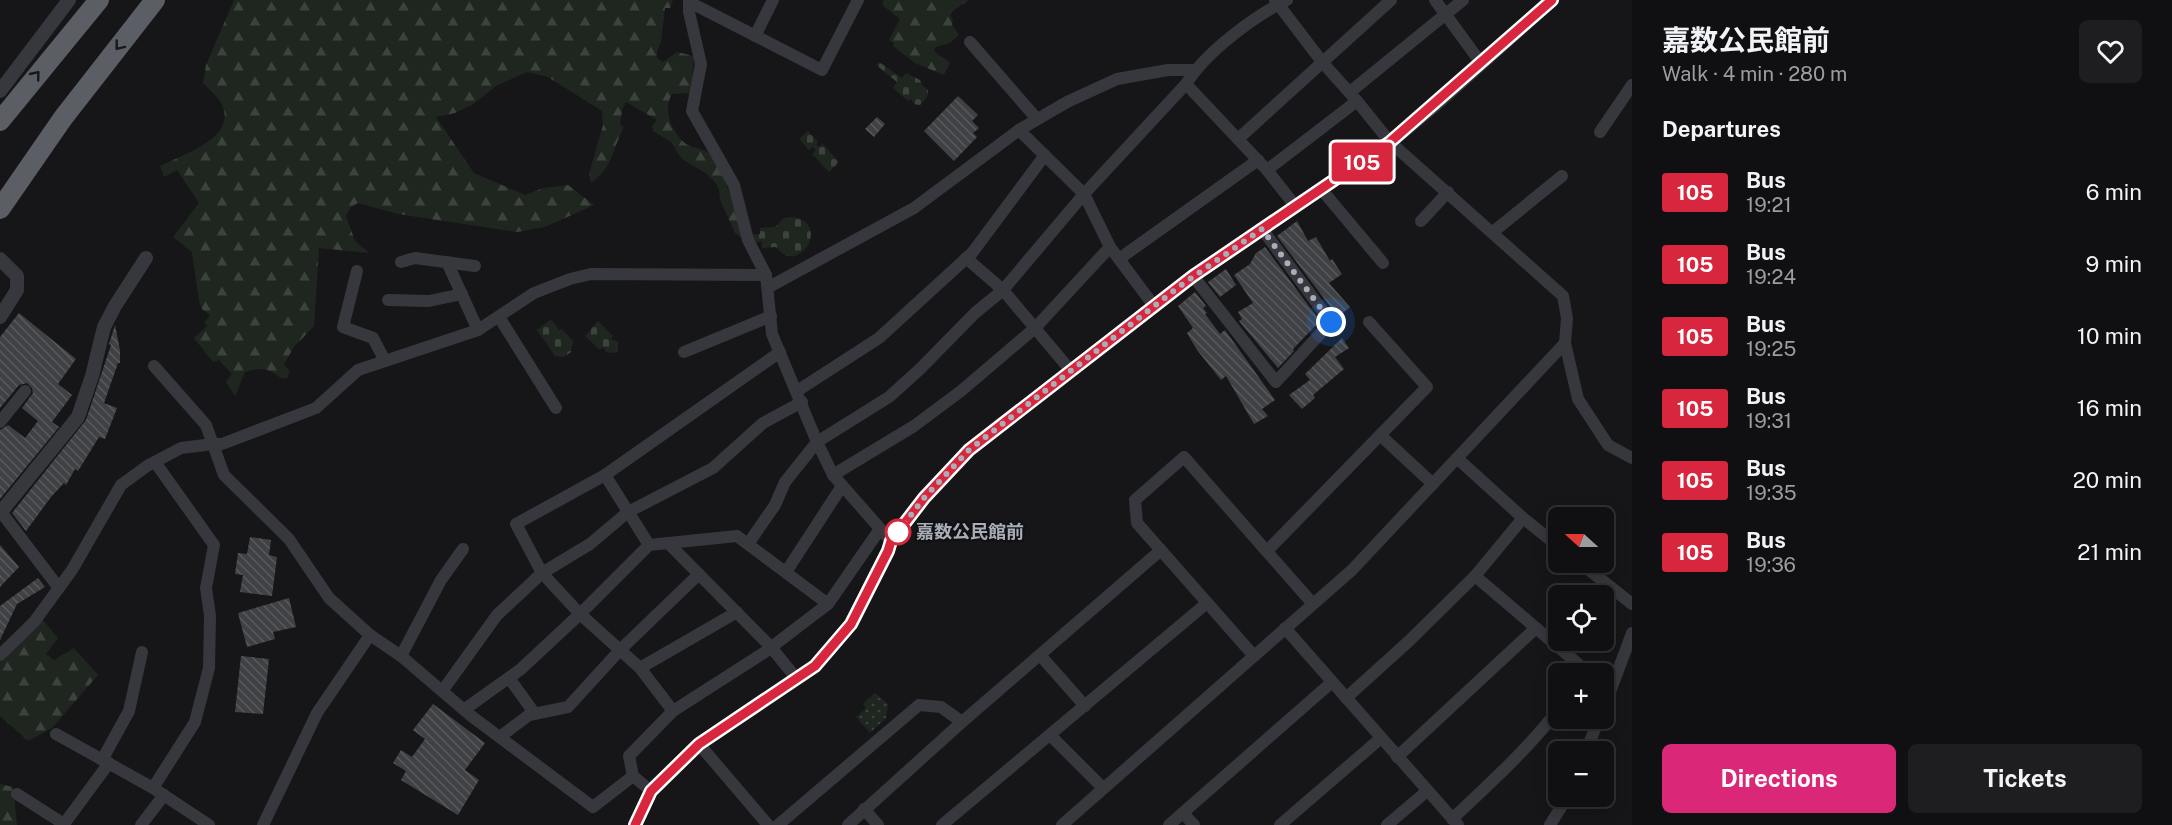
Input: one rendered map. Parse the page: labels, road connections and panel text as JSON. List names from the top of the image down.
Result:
{
  "places": ["嘉数公民館前"],
  "lines": ["bus line 105"],
  "north": "left",
  "page": {
    "on_map": "105",
    "heading": [
      ["嘉数公民館前", "Walk · 4 min · 280 m"],
      "Departures"
    ],
    "list": [
      {
        "mark": "105",
        "name": "Bus",
        "note": "19:21",
        "value": "6 min"
      },
      {
        "mark": "105",
        "name": "Bus",
        "note": "19:24",
        "value": "9 min"
      },
      {
        "mark": "105",
        "name": "Bus",
        "note": "19:25",
        "value": "10 min"
      },
      {
        "mark": "105",
        "name": "Bus",
        "note": "19:31",
        "value": "16 min"
      },
      {
        "mark": "105",
        "name": "Bus",
        "note": "19:35",
        "value": "20 min"
      },
      {
        "mark": "105",
        "name": "Bus",
        "note": "19:36",
        "value": "21 min"
      }
    ],
    "map_buttons": ["+", "−"],
    "buttons": ["Directions", "Tickets"]
  }
}
